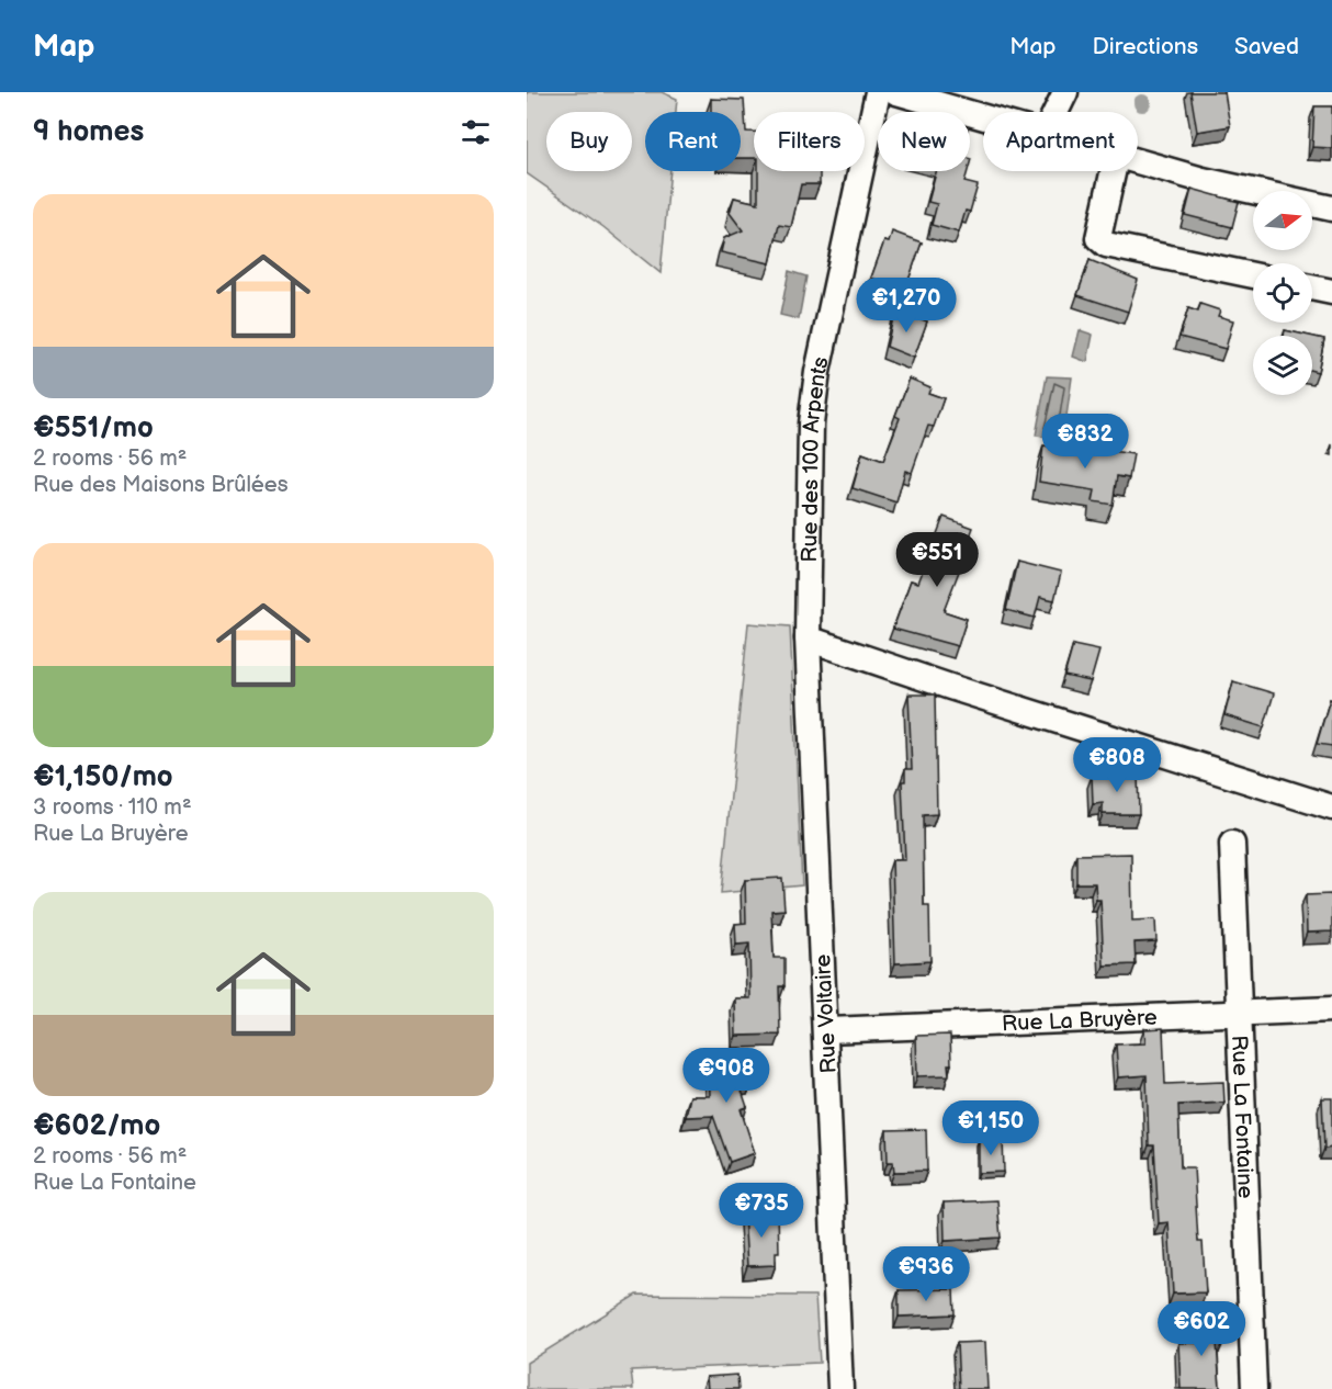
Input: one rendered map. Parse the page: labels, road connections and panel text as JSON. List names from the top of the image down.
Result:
{
  "streets": {
    "street": [
      "Rue des 100 Arpents",
      "Rue Voltaire",
      "Rue La Bruyère",
      "Rue La Fontaine"
    ]
  },
  "crossings": [
    ["Rue des 100 Arpents", "Rue Voltaire"],
    ["Rue Voltaire", "Rue La Bruyère"],
    ["Rue La Bruyère", "Rue La Fontaine"]
  ],
  "north": "right",
  "page": {
    "header": "Map",
    "nav": ["Map", "Directions", "Saved"],
    "heading": "9 homes",
    "chip": [
      "Buy",
      "Rent",
      "Filters",
      "New",
      "Apartment"
    ],
    "list": [
      {
        "name": "€551/mo",
        "note": "2 rooms · 56 m² · Rue des Maisons Brûlées"
      },
      {
        "name": "€1,150/mo",
        "note": "3 rooms · 110 m² · Rue La Bruyère"
      },
      {
        "name": "€602/mo",
        "note": "2 rooms · 56 m² · Rue La Fontaine"
      }
    ],
    "price": [
      "€1,270",
      "€832",
      "€551",
      "€808",
      "€908",
      "€1,150",
      "€735",
      "€936",
      "€602"
    ]
  }
}
